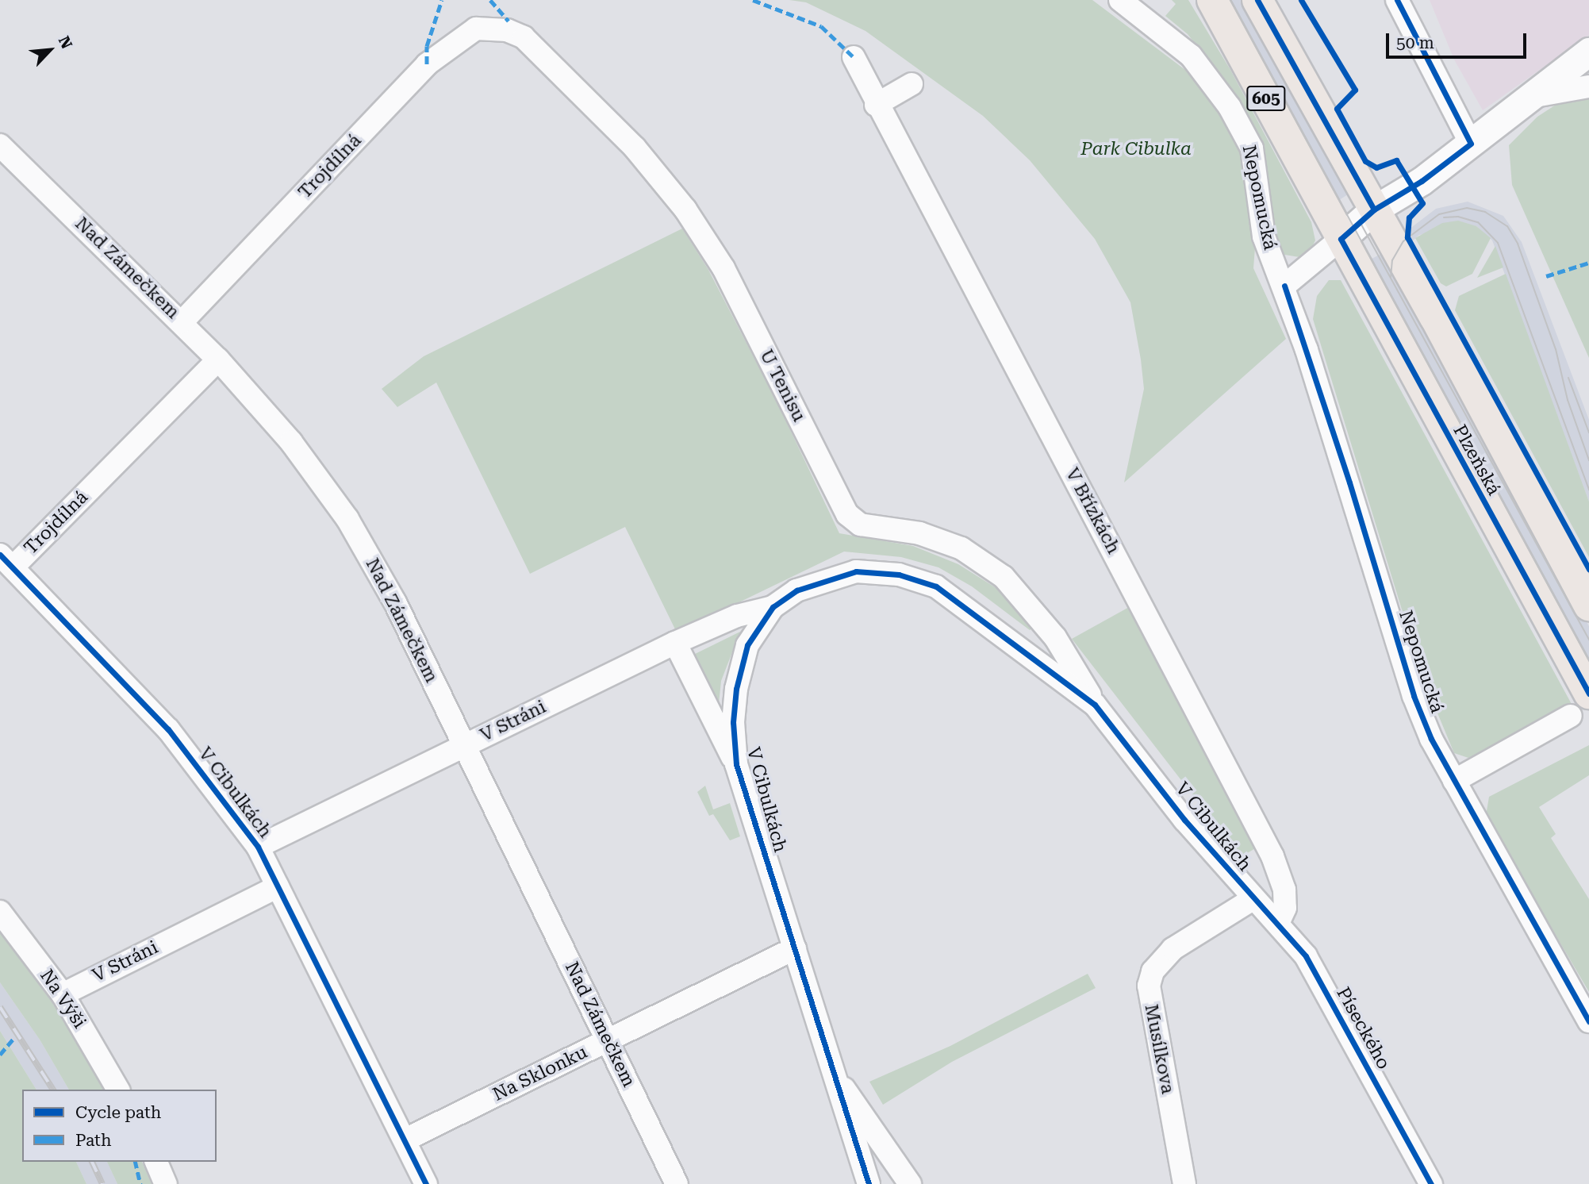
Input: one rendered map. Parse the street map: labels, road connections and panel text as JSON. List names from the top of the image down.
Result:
{
  "streets": {
    "main road": ["605", "Plzeňská"],
    "street": [
      "Trojdílná",
      "Nepomucká",
      "Nad Zámečkem",
      "U Tenisu",
      "V Břízkách",
      "V Stráni",
      "V Cibulkách",
      "Na Výši",
      "Píseckého",
      "Musílkova",
      "Na Sklonku"
    ]
  },
  "crossings": [
    ["Trojdílná", "Nad Zámečkem"],
    ["Trojdílná", "U Tenisu"],
    ["Trojdílná", "V Cibulkách"],
    ["Nad Zámečkem", "V Stráni"],
    ["Nad Zámečkem", "Na Sklonku"],
    ["U Tenisu", "V Cibulkách"],
    ["V Břízkách", "Píseckého"],
    ["V Stráni", "V Cibulkách"],
    ["V Stráni", "Na Výši"],
    ["V Cibulkách", "Píseckého"],
    ["V Cibulkách", "Musílkova"],
    ["V Cibulkách", "Na Sklonku"],
    ["Píseckého", "Musílkova"]
  ],
  "parks": ["Park Cibulka"],
  "legend": ["Cycle path", "Path"],
  "scale_bar": "50 m",
  "north": "top right"
}
